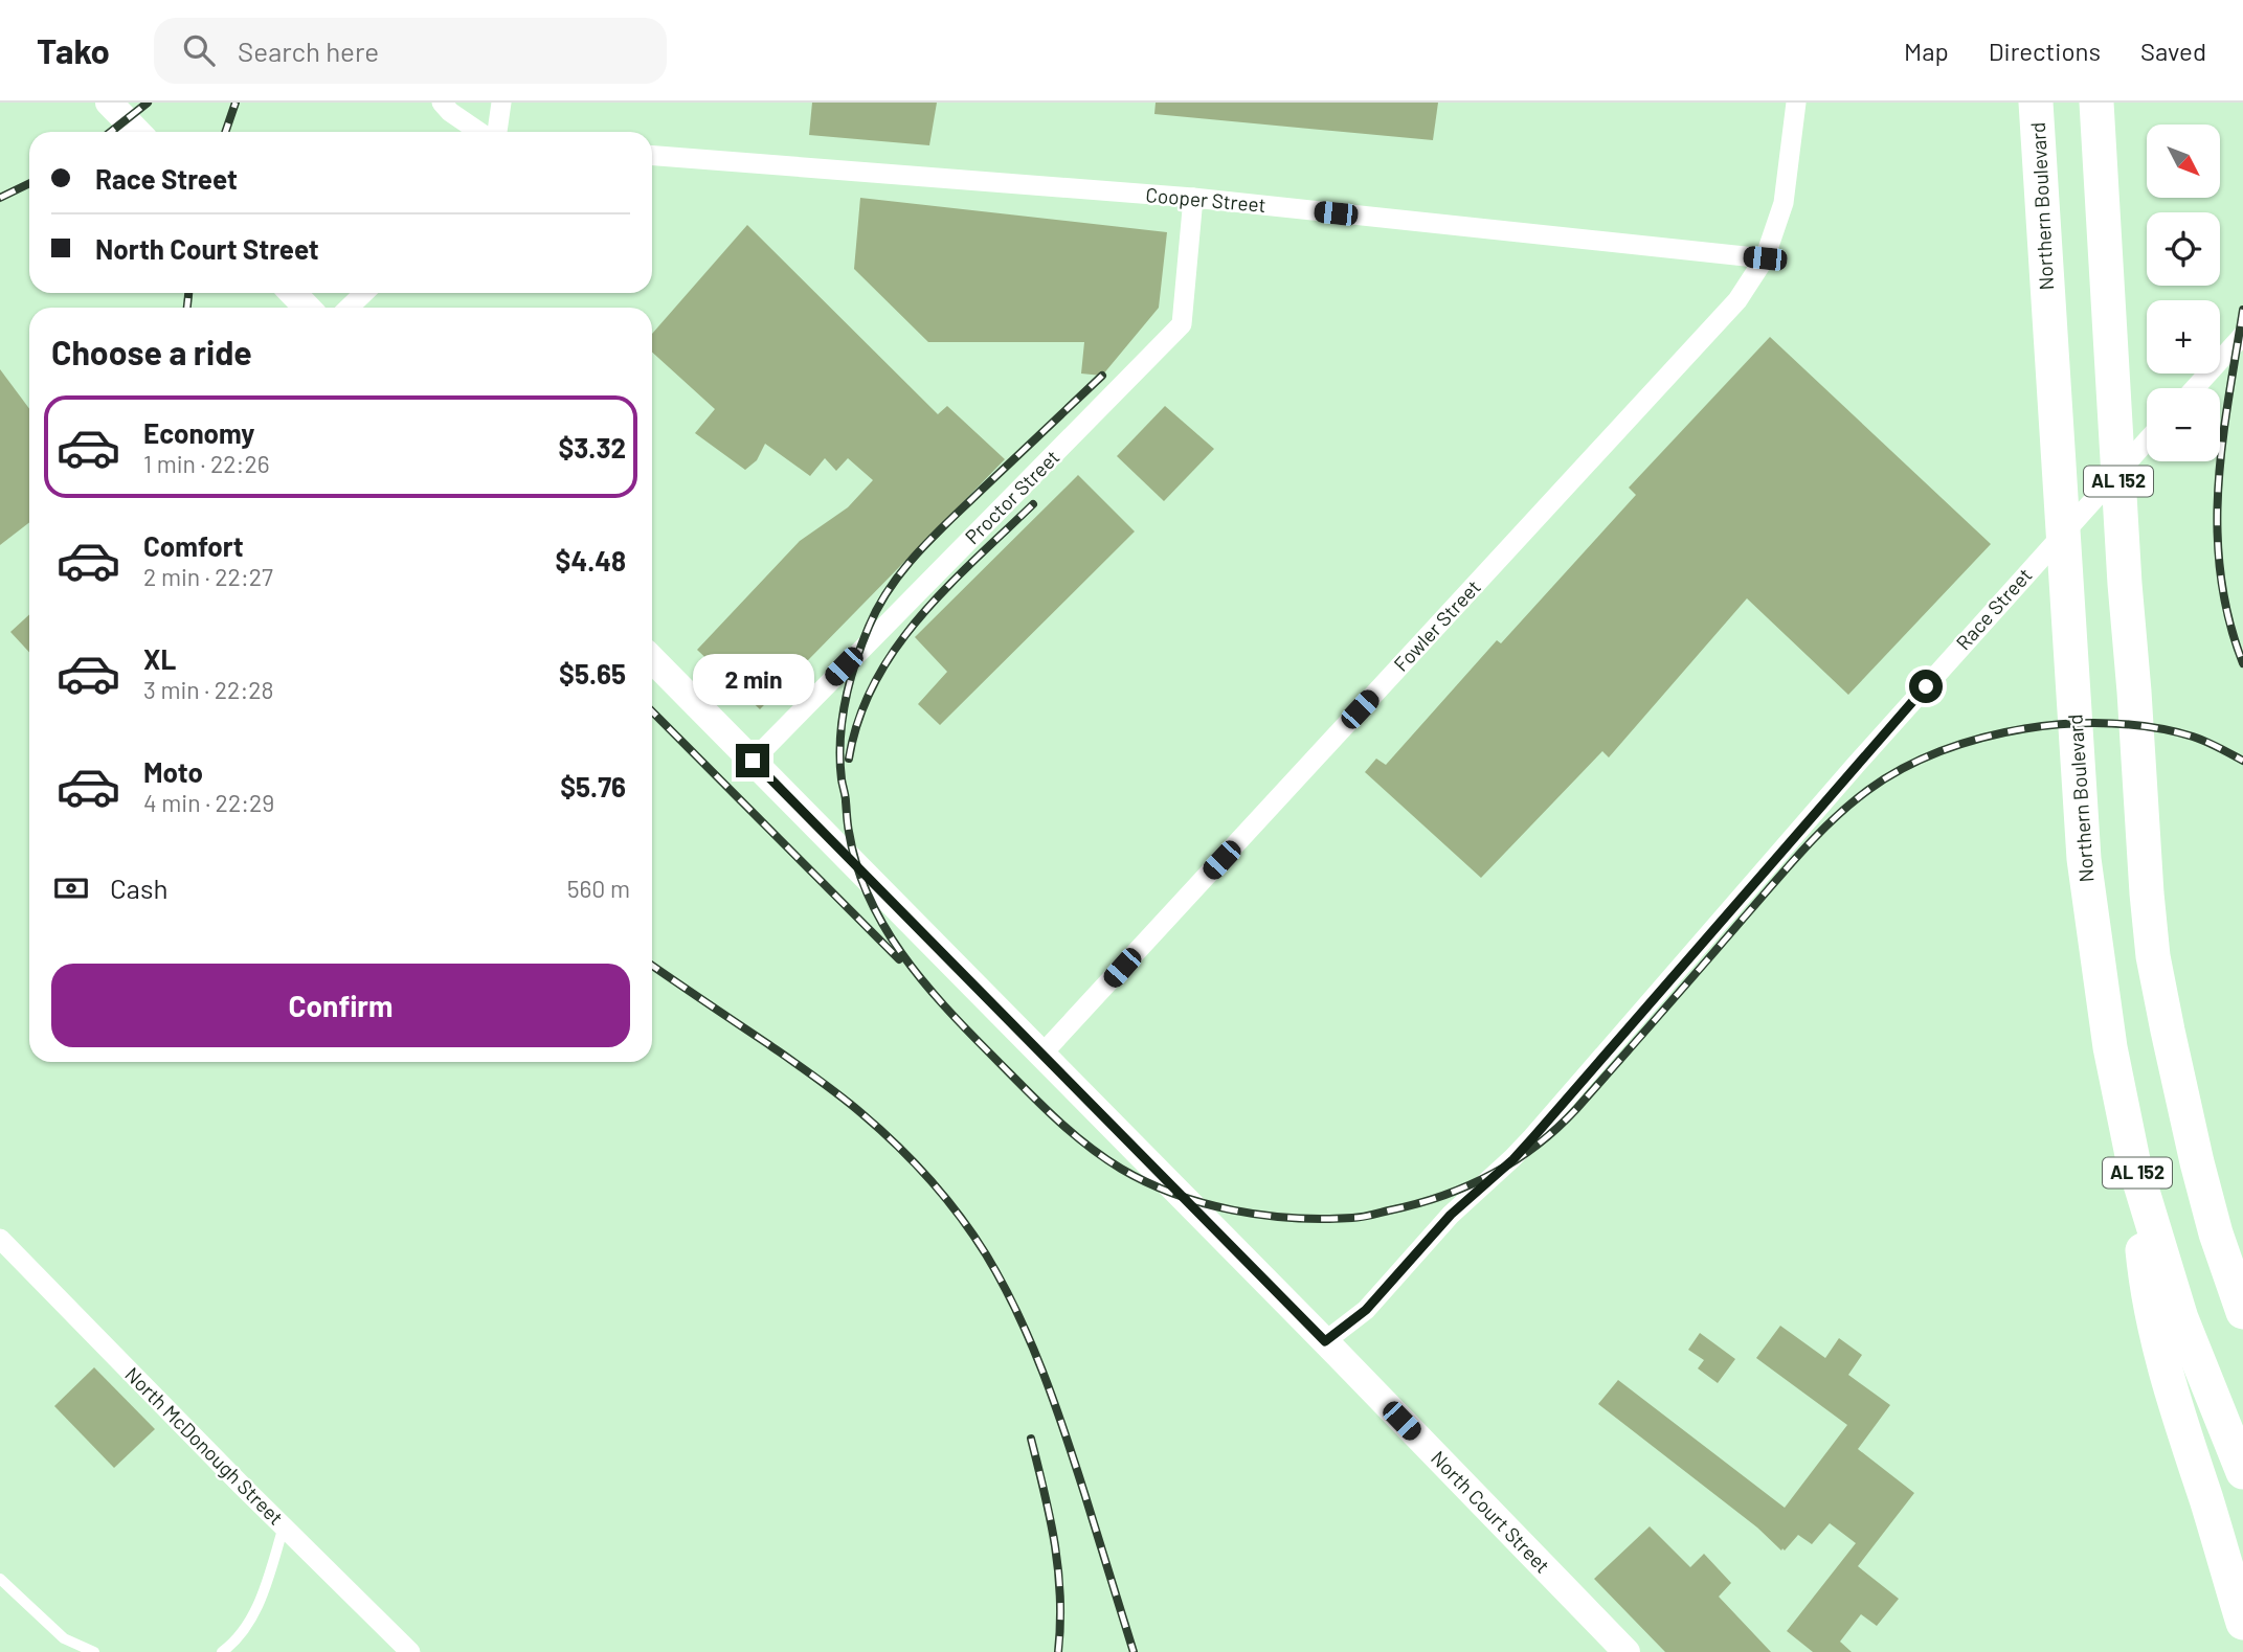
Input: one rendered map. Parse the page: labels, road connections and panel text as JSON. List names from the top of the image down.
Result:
{
  "streets": {
    "highway": ["Northern Boulevard", "AL 152"],
    "main road": ["North Court Street"],
    "street": [
      "Cooper Street",
      "Proctor Street",
      "Race Street",
      "Fowler Street",
      "North McDonough Street"
    ]
  },
  "crossings": [
    ["Cooper Street", "Proctor Street"],
    ["Cooper Street", "Fowler Street"],
    ["Proctor Street", "North Court Street"],
    ["Race Street", "North Court Street"],
    ["Fowler Street", "North Court Street"]
  ],
  "north": "bottom right",
  "page": {
    "header": "Tako",
    "search": "Search here",
    "nav": ["Map", "Directions", "Saved"],
    "map_buttons": ["+", "−"],
    "banner": ["Race Street", "North Court Street"],
    "heading": "Choose a ride",
    "list": [
      {
        "name": "Economy",
        "note": "1 min · 22:26",
        "value": "$3.32"
      },
      {
        "name": "Comfort",
        "note": "2 min · 22:27",
        "value": "$4.48"
      },
      {
        "name": "XL",
        "note": "3 min · 22:28",
        "value": "$5.65"
      },
      {
        "name": "Moto",
        "note": "4 min · 22:29",
        "value": "$5.76"
      }
    ],
    "bubble": "2 min",
    "pay": ["Cash", "560 m"],
    "buttons": "Confirm"
  }
}
